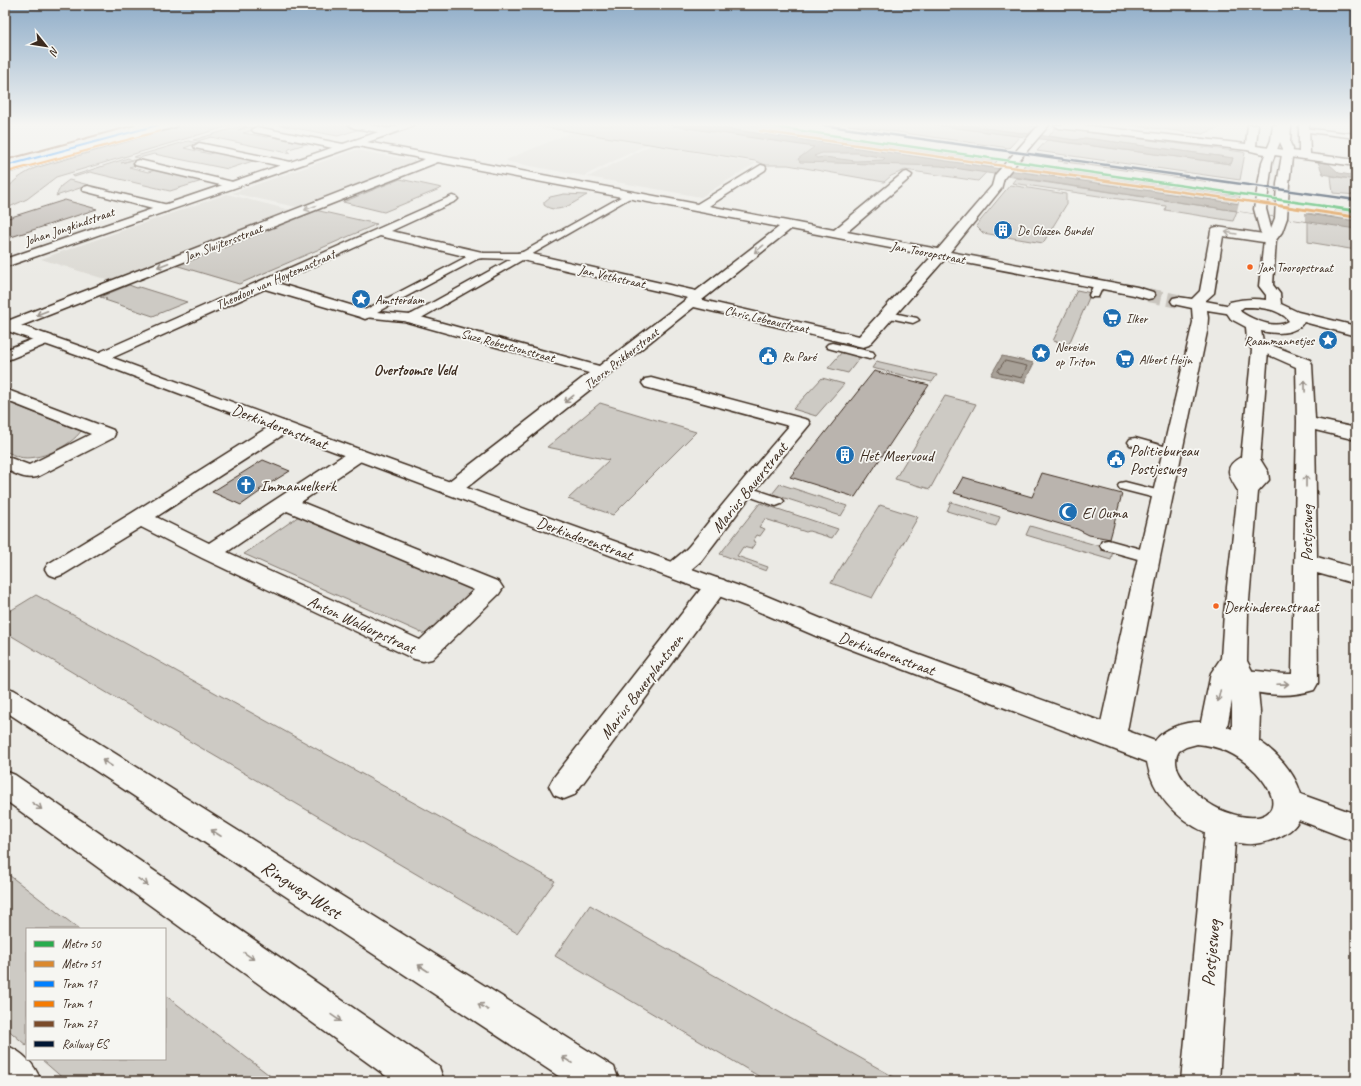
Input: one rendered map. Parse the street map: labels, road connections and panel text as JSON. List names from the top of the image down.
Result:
{
  "streets": {
    "main road": [
      "Johan Jongkindstraat",
      "Jan Sluijtersstraat",
      "Jan Tooropstraat",
      "Jan Vethstraat",
      "Theodoor van Hoytemastraat",
      "Chris Lebeaustraat",
      "Suze Robertsonstraat",
      "Thorn Prikkerstraat",
      "Derkinderenstraat",
      "Marius Bauerstraat",
      "Postjesweg",
      "Anton Waldorpstraat",
      "Marius Bauerplantsoen",
      "Ringweg-West"
    ]
  },
  "crossings": [
    ["Jan Sluijtersstraat", "Derkinderenstraat"],
    ["Jan Tooropstraat", "Thorn Prikkerstraat"],
    ["Jan Vethstraat", "Chris Lebeaustraat"],
    ["Jan Vethstraat", "Thorn Prikkerstraat"],
    ["Theodoor van Hoytemastraat", "Derkinderenstraat"],
    ["Chris Lebeaustraat", "Thorn Prikkerstraat"],
    ["Suze Robertsonstraat", "Thorn Prikkerstraat"],
    ["Thorn Prikkerstraat", "Derkinderenstraat"],
    ["Derkinderenstraat", "Marius Bauerstraat"],
    ["Derkinderenstraat", "Postjesweg"],
    ["Derkinderenstraat", "Marius Bauerplantsoen"]
  ],
  "one_way": ["Jan Sluijtersstraat"],
  "districts": ["Overtoomse Veld"],
  "places": {
    "building": ["De Glazen Bundel", "Het Meervoud"],
    "other": ["Jan Tooropstraat", "Derkinderenstraat"],
    "place": ["Amsterdam", "Raammannetjes", "Nereide op Triton"],
    "supermarket": ["Ilker", "Albert Heijn"],
    "public building": ["Ru Paré", "Politiebureau Postjesweg"],
    "church": ["Immanuelkerk"],
    "mosque": ["El Ouma"]
  },
  "lines": ["metro line 50", "metro line 51", "rail line ES"],
  "legend": [
    "Metro 50",
    "Metro 51",
    "Tram 17",
    "Tram 1",
    "Tram 27",
    "Railway ES"
  ],
  "north": "bottom right"
}
